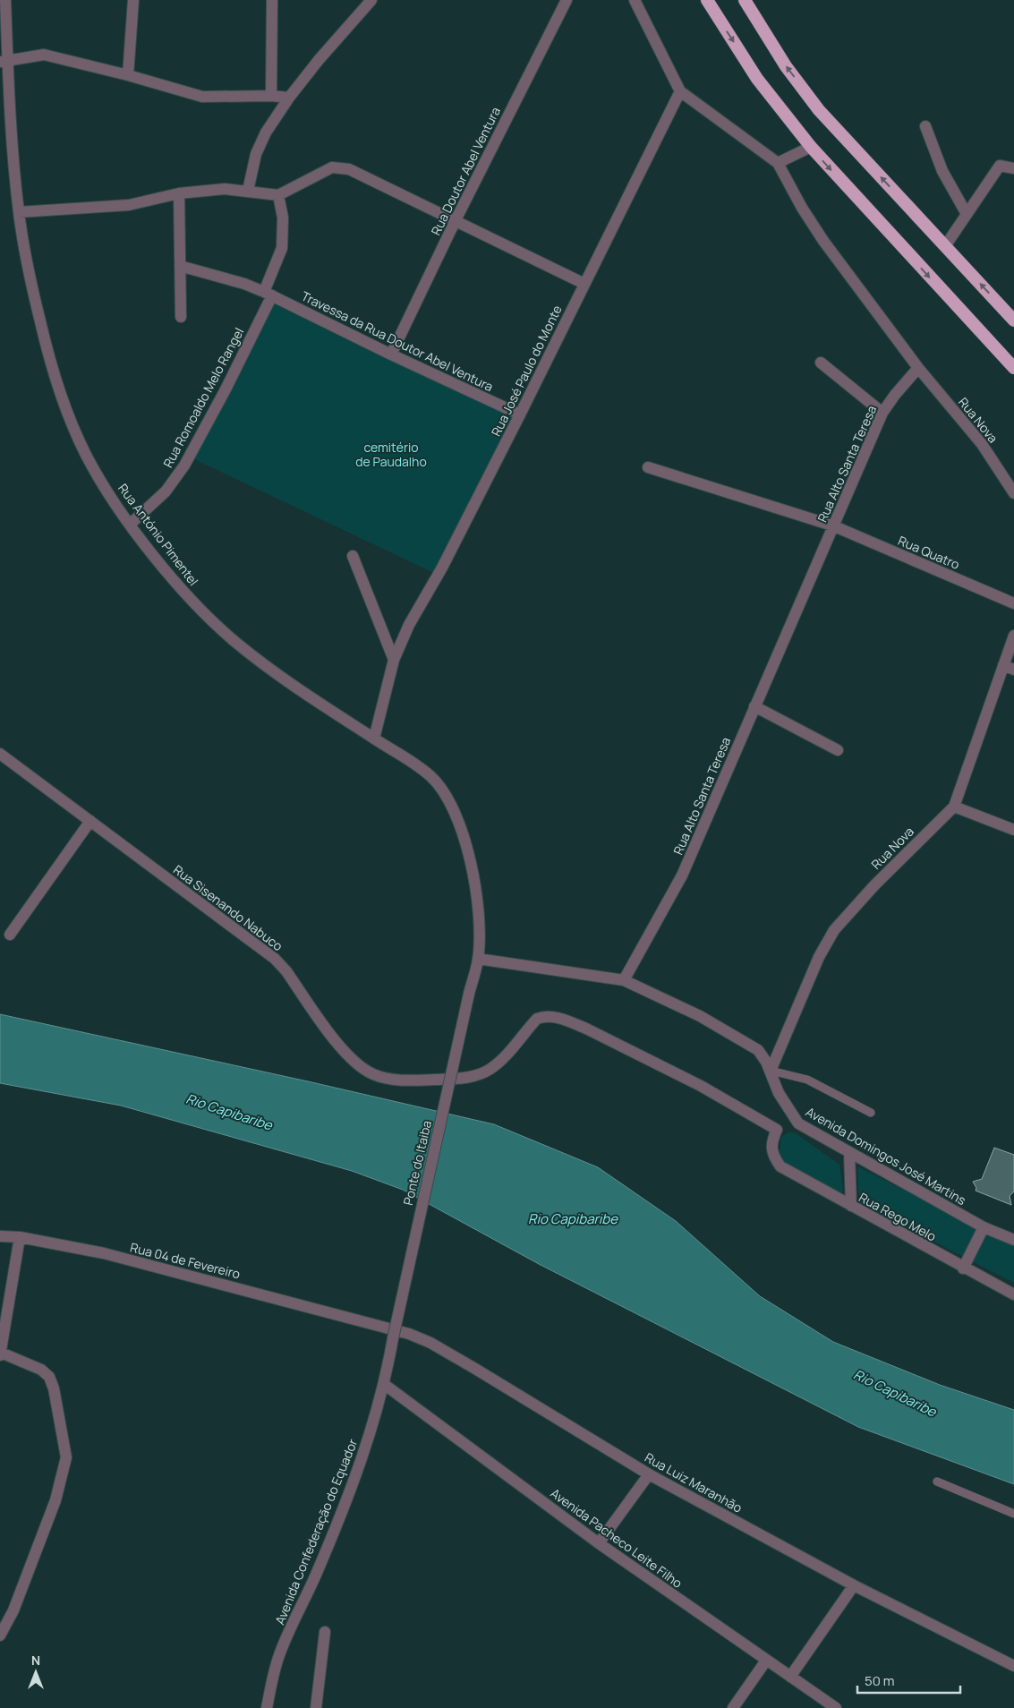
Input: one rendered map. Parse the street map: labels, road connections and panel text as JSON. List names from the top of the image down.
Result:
{
  "streets": {
    "street": [
      "Rua Doutor Abel Ventura",
      "Travessa da Rua Doutor Abel Ventura",
      "Rua José Paulo do Monte",
      "Rua Romoaldo Melo Rangel",
      "Rua Nova",
      "Rua Alto Santa Teresa",
      "Rua António Pimentel",
      "Rua Quatro",
      "Rua Sisenando Nabuco",
      "Avenida Domingos José Martins",
      "Ponte do Itaiba",
      "Rua Rego Melo",
      "Rua 04 de Fevereiro",
      "Rua Luiz Maranhão",
      "Avenida Confederação do Equador",
      "Avenida Pacheco Leite Filho"
    ]
  },
  "crossings": [
    ["Rua Doutor Abel Ventura", "Travessa da Rua Doutor Abel Ventura"],
    ["Travessa da Rua Doutor Abel Ventura", "Rua José Paulo do Monte"],
    ["Travessa da Rua Doutor Abel Ventura", "Rua Romoaldo Melo Rangel"],
    ["Rua José Paulo do Monte", "Rua António Pimentel"],
    ["Rua Romoaldo Melo Rangel", "Rua António Pimentel"],
    ["Rua Nova", "Rua Alto Santa Teresa"],
    ["Rua Nova", "Avenida Domingos José Martins"],
    ["Rua Alto Santa Teresa", "Rua Quatro"],
    ["Rua Alto Santa Teresa", "Avenida Domingos José Martins"],
    ["Rua António Pimentel", "Avenida Domingos José Martins"],
    ["Rua António Pimentel", "Ponte do Itaiba"],
    ["Rua Sisenando Nabuco", "Rua Rego Melo"],
    ["Ponte do Itaiba", "Avenida Confederação do Equador"],
    ["Rua 04 de Fevereiro", "Rua Luiz Maranhão"],
    ["Avenida Confederação do Equador", "Avenida Pacheco Leite Filho"]
  ],
  "water": ["Rio Capibaribe"],
  "parks": ["cemitério de Paudalho"],
  "scale_bar": "50 m",
  "north": "top"
}
